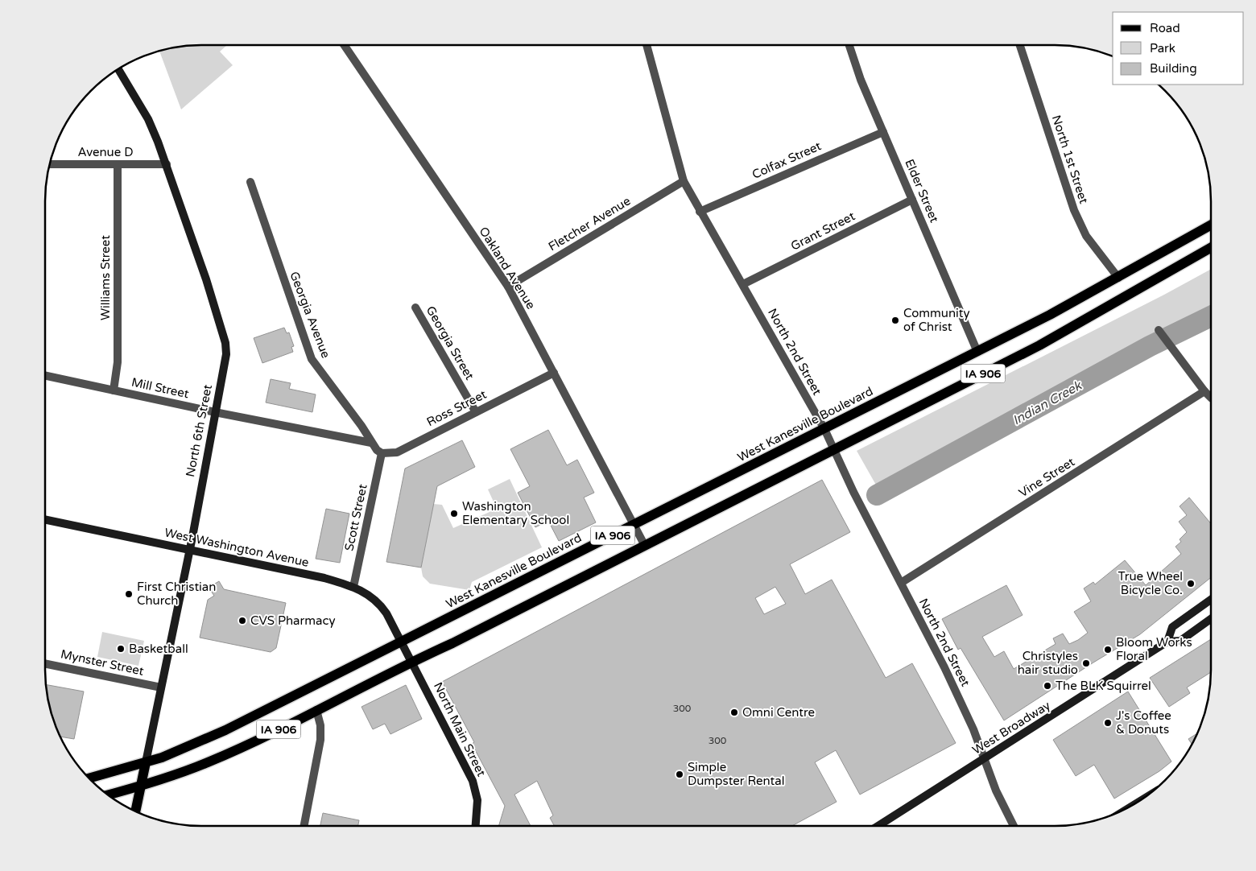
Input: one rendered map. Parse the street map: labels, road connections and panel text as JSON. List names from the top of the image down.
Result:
{
  "streets": {
    "main road": ["IA 906", "West Kanesville Boulevard", "North 6th Street"],
    "street": [
      "Avenue D",
      "North 1st Street",
      "Colfax Street",
      "Elder Street",
      "Fletcher Avenue",
      "Grant Street",
      "Oakland Avenue",
      "Williams Street",
      "Georgia Avenue",
      "Georgia Street",
      "North 2nd Street",
      "Mill Street",
      "Ross Street",
      "Vine Street",
      "Scott Street",
      "West Washington Avenue",
      "Mynster Street",
      "West Broadway",
      "North Main Street"
    ]
  },
  "crossings": [
    ["Avenue D", "Williams Street"],
    ["Avenue D", "North 6th Street"],
    ["North 1st Street", "IA 906"],
    ["North 1st Street", "West Kanesville Boulevard"],
    ["Colfax Street", "Elder Street"],
    ["Colfax Street", "North 2nd Street"],
    ["Elder Street", "Grant Street"],
    ["Elder Street", "West Kanesville Boulevard"],
    ["Fletcher Avenue", "Oakland Avenue"],
    ["Fletcher Avenue", "North 2nd Street"],
    ["Grant Street", "North 2nd Street"],
    ["Oakland Avenue", "IA 906"],
    ["Oakland Avenue", "Ross Street"],
    ["Oakland Avenue", "West Kanesville Boulevard"],
    ["Williams Street", "Mill Street"],
    ["Georgia Avenue", "Mill Street"],
    ["Georgia Street", "Ross Street"],
    ["North 2nd Street", "IA 906"],
    ["North 2nd Street", "West Kanesville Boulevard"],
    ["North 2nd Street", "Vine Street"],
    ["North 2nd Street", "West Broadway"],
    ["IA 906", "West Kanesville Boulevard"],
    ["IA 906", "North 6th Street"],
    ["IA 906", "North Main Street"],
    ["Mill Street", "North 6th Street"],
    ["Ross Street", "Scott Street"],
    ["West Kanesville Boulevard", "North 6th Street"],
    ["West Kanesville Boulevard", "West Washington Avenue"],
    ["West Kanesville Boulevard", "North Main Street"],
    ["North 6th Street", "West Washington Avenue"],
    ["North 6th Street", "Mynster Street"],
    ["Scott Street", "West Washington Avenue"],
    ["West Washington Avenue", "North Main Street"]
  ],
  "water": ["Indian Creek"],
  "places": [
    "Community of Christ",
    "Washington Elementary School",
    "True Wheel Bicycle Co.",
    "First Christian Church",
    "CVS Pharmacy",
    "Basketball",
    "Bloom Works Floral",
    "Christyles hair studio",
    "The BLK Squirrel",
    "Omni Centre",
    "J's Coffee & Donuts",
    "Simple Dumpster Rental"
  ],
  "house_numbers": ["300", "300"],
  "legend": ["Road", "Park", "Building"]
}
